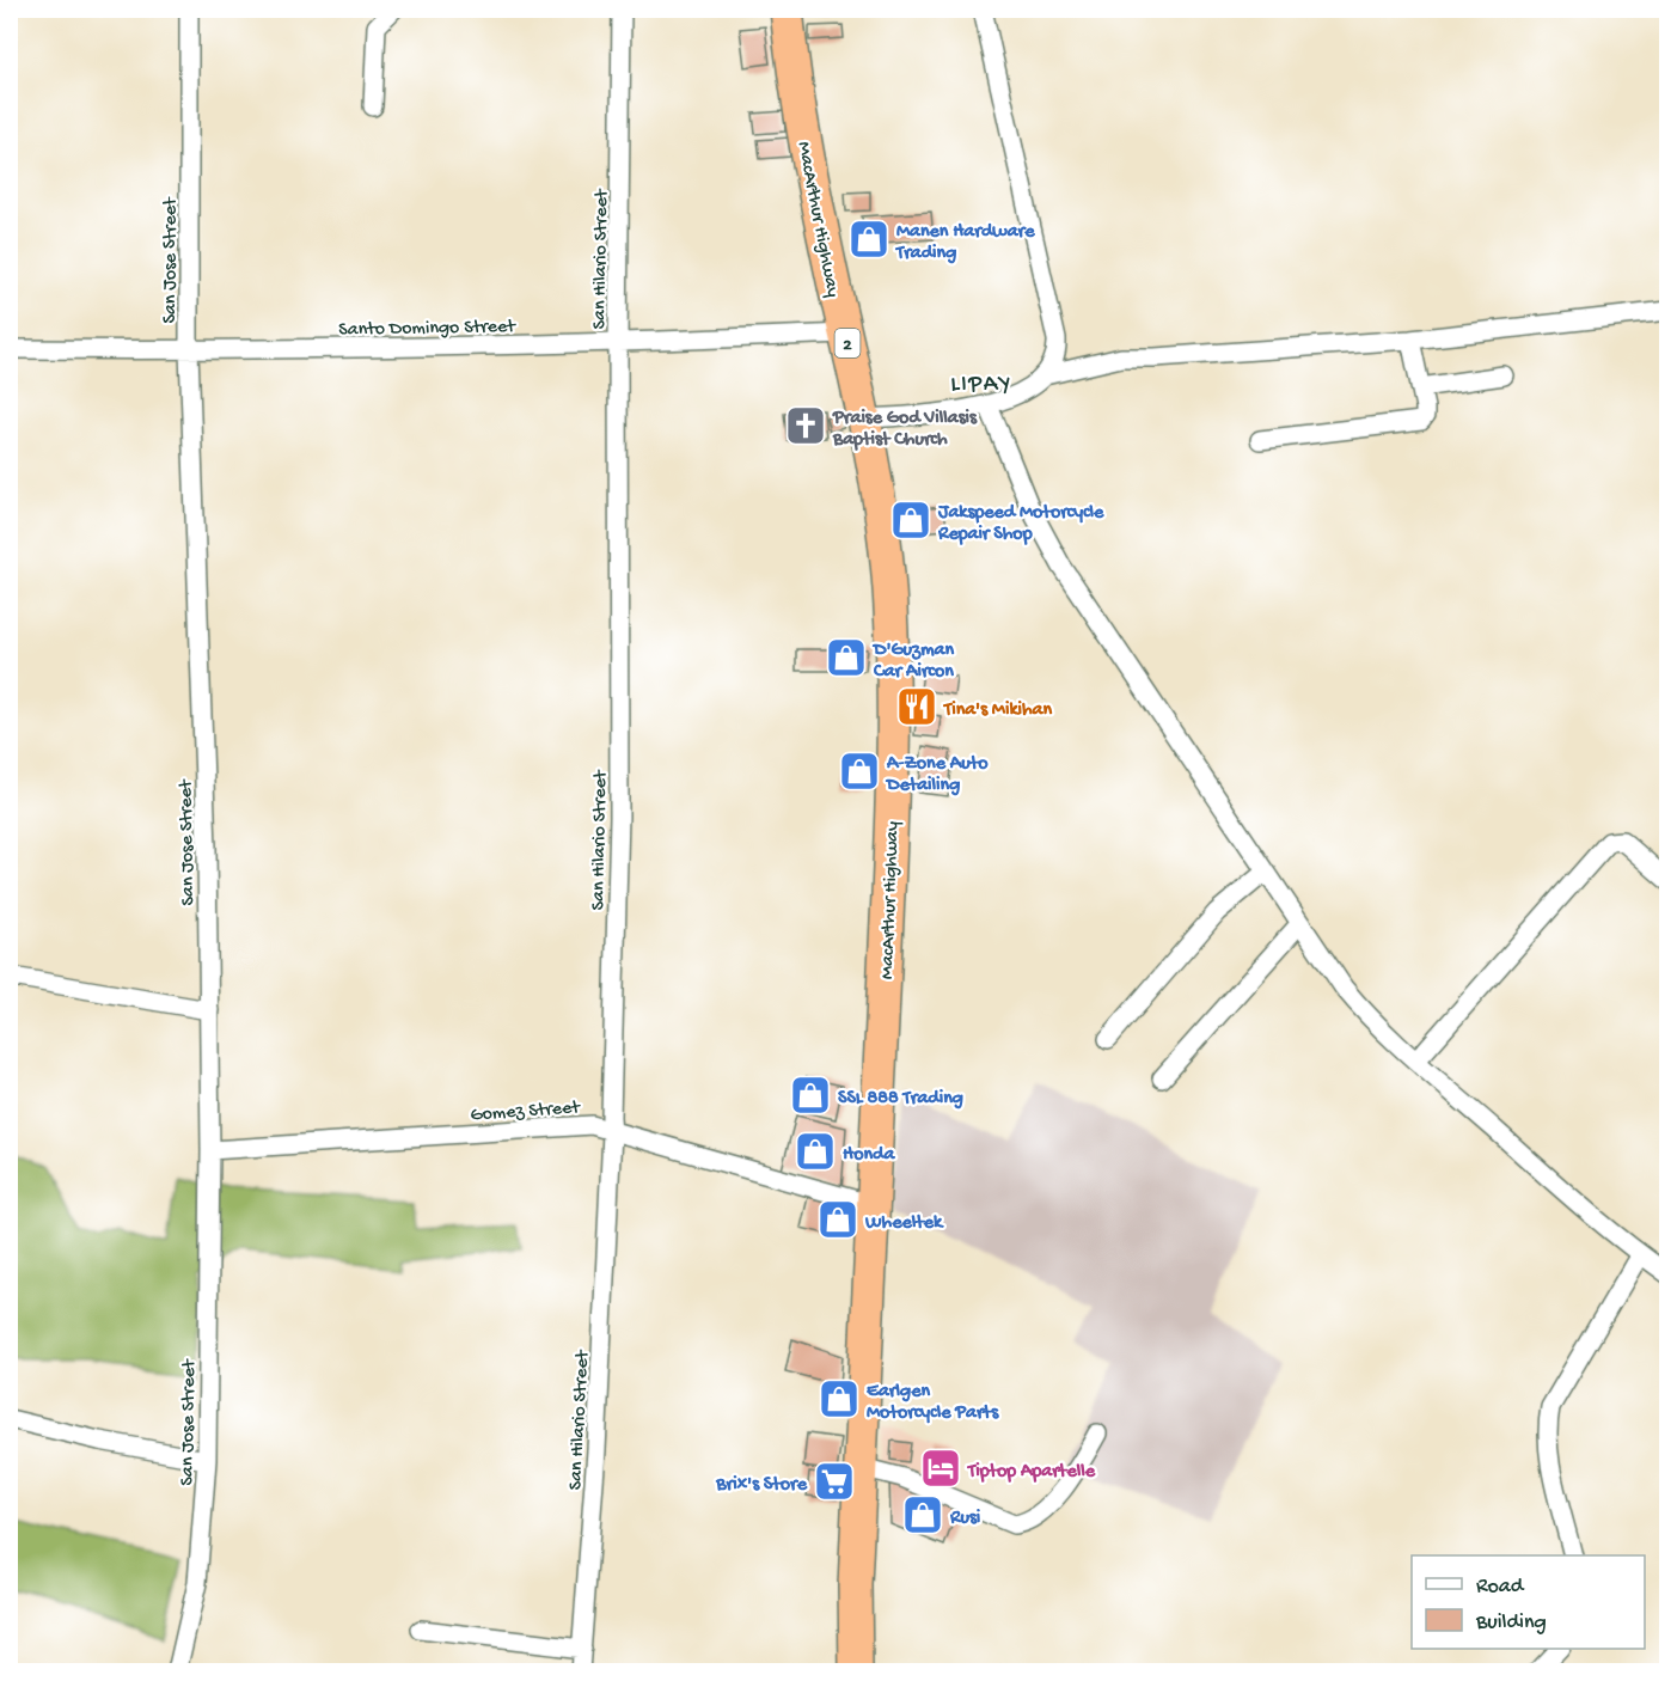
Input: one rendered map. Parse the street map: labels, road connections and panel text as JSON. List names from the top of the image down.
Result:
{
  "streets": {
    "highway": ["MacArthur Highway", "2"],
    "street": [
      "San Hilario Street",
      "San Jose Street",
      "Santo Domingo Street",
      "Gomez Street"
    ]
  },
  "crossings": [
    ["MacArthur Highway", "Santo Domingo Street"],
    ["MacArthur Highway", "Gomez Street"],
    ["San Hilario Street", "Santo Domingo Street"],
    ["San Hilario Street", "Gomez Street"],
    ["San Jose Street", "Santo Domingo Street"],
    ["San Jose Street", "Gomez Street"]
  ],
  "districts": ["LIPAY"],
  "places": {
    "shop": [
      "Manen Hardware Trading",
      "Jakspeed Motorcycle Repair Shop",
      "D'Guzman Car Aircon",
      "A-Zone Auto Detailing",
      "SSL 888 Trading",
      "Honda",
      "Wheeltek",
      "Earlgen Motorcycle Parts",
      "Rusi"
    ],
    "church": ["Praise God Villasis Baptist Church"],
    "restaurant": ["Tina's Mikihan"],
    "hotel": ["Tiptop Apartelle"],
    "supermarket": ["Brix's Store"]
  },
  "legend": ["Road", "Building"]
}
